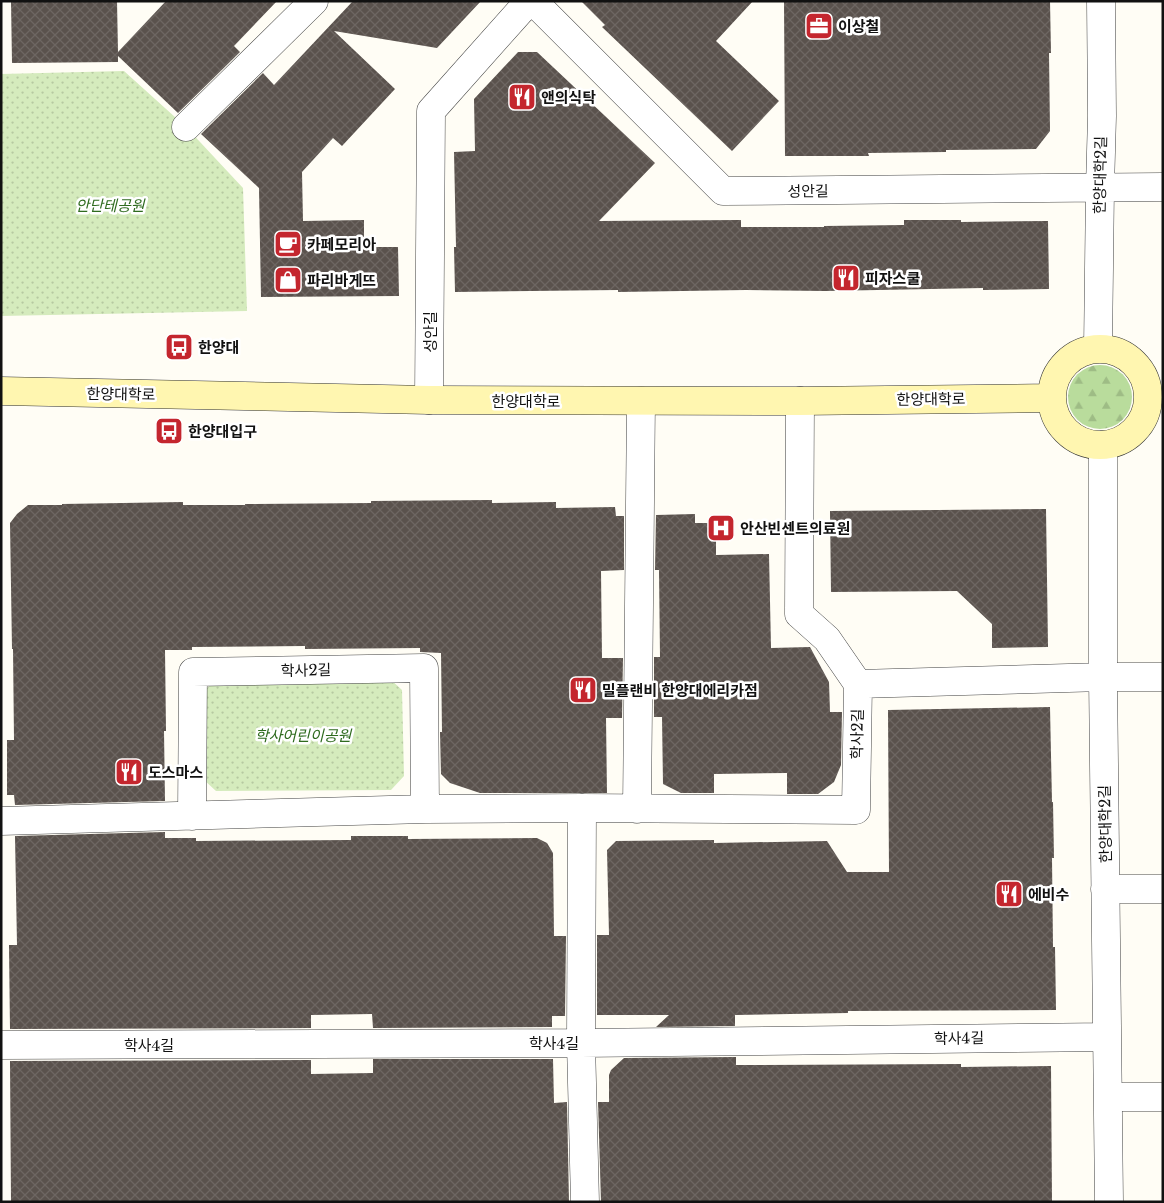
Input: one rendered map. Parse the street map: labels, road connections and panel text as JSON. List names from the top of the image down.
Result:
{
  "streets": {
    "street": [
      "한양대학2길",
      "성안길",
      "한양대학로",
      "학사2길",
      "학사4길"
    ]
  },
  "crossings": [
    ["한양대학2길", "성안길"],
    ["한양대학2길", "한양대학로"],
    ["한양대학2길", "학사4길"],
    ["성안길", "한양대학로"]
  ],
  "parks": ["안단테공원", "학사어린이공원"],
  "places": {
    "office": ["이상철"],
    "restaurant": [
      "앤의식탁",
      "피자스쿨",
      "밀플랜비 한양대에리카점",
      "도스마스",
      "에비수"
    ],
    "cafe": ["카페모리아"],
    "shop": ["파리바게뜨"],
    "bus stop": ["한양대", "한양대입구"],
    "hospital": ["안산빈센트의료원"]
  }
}
